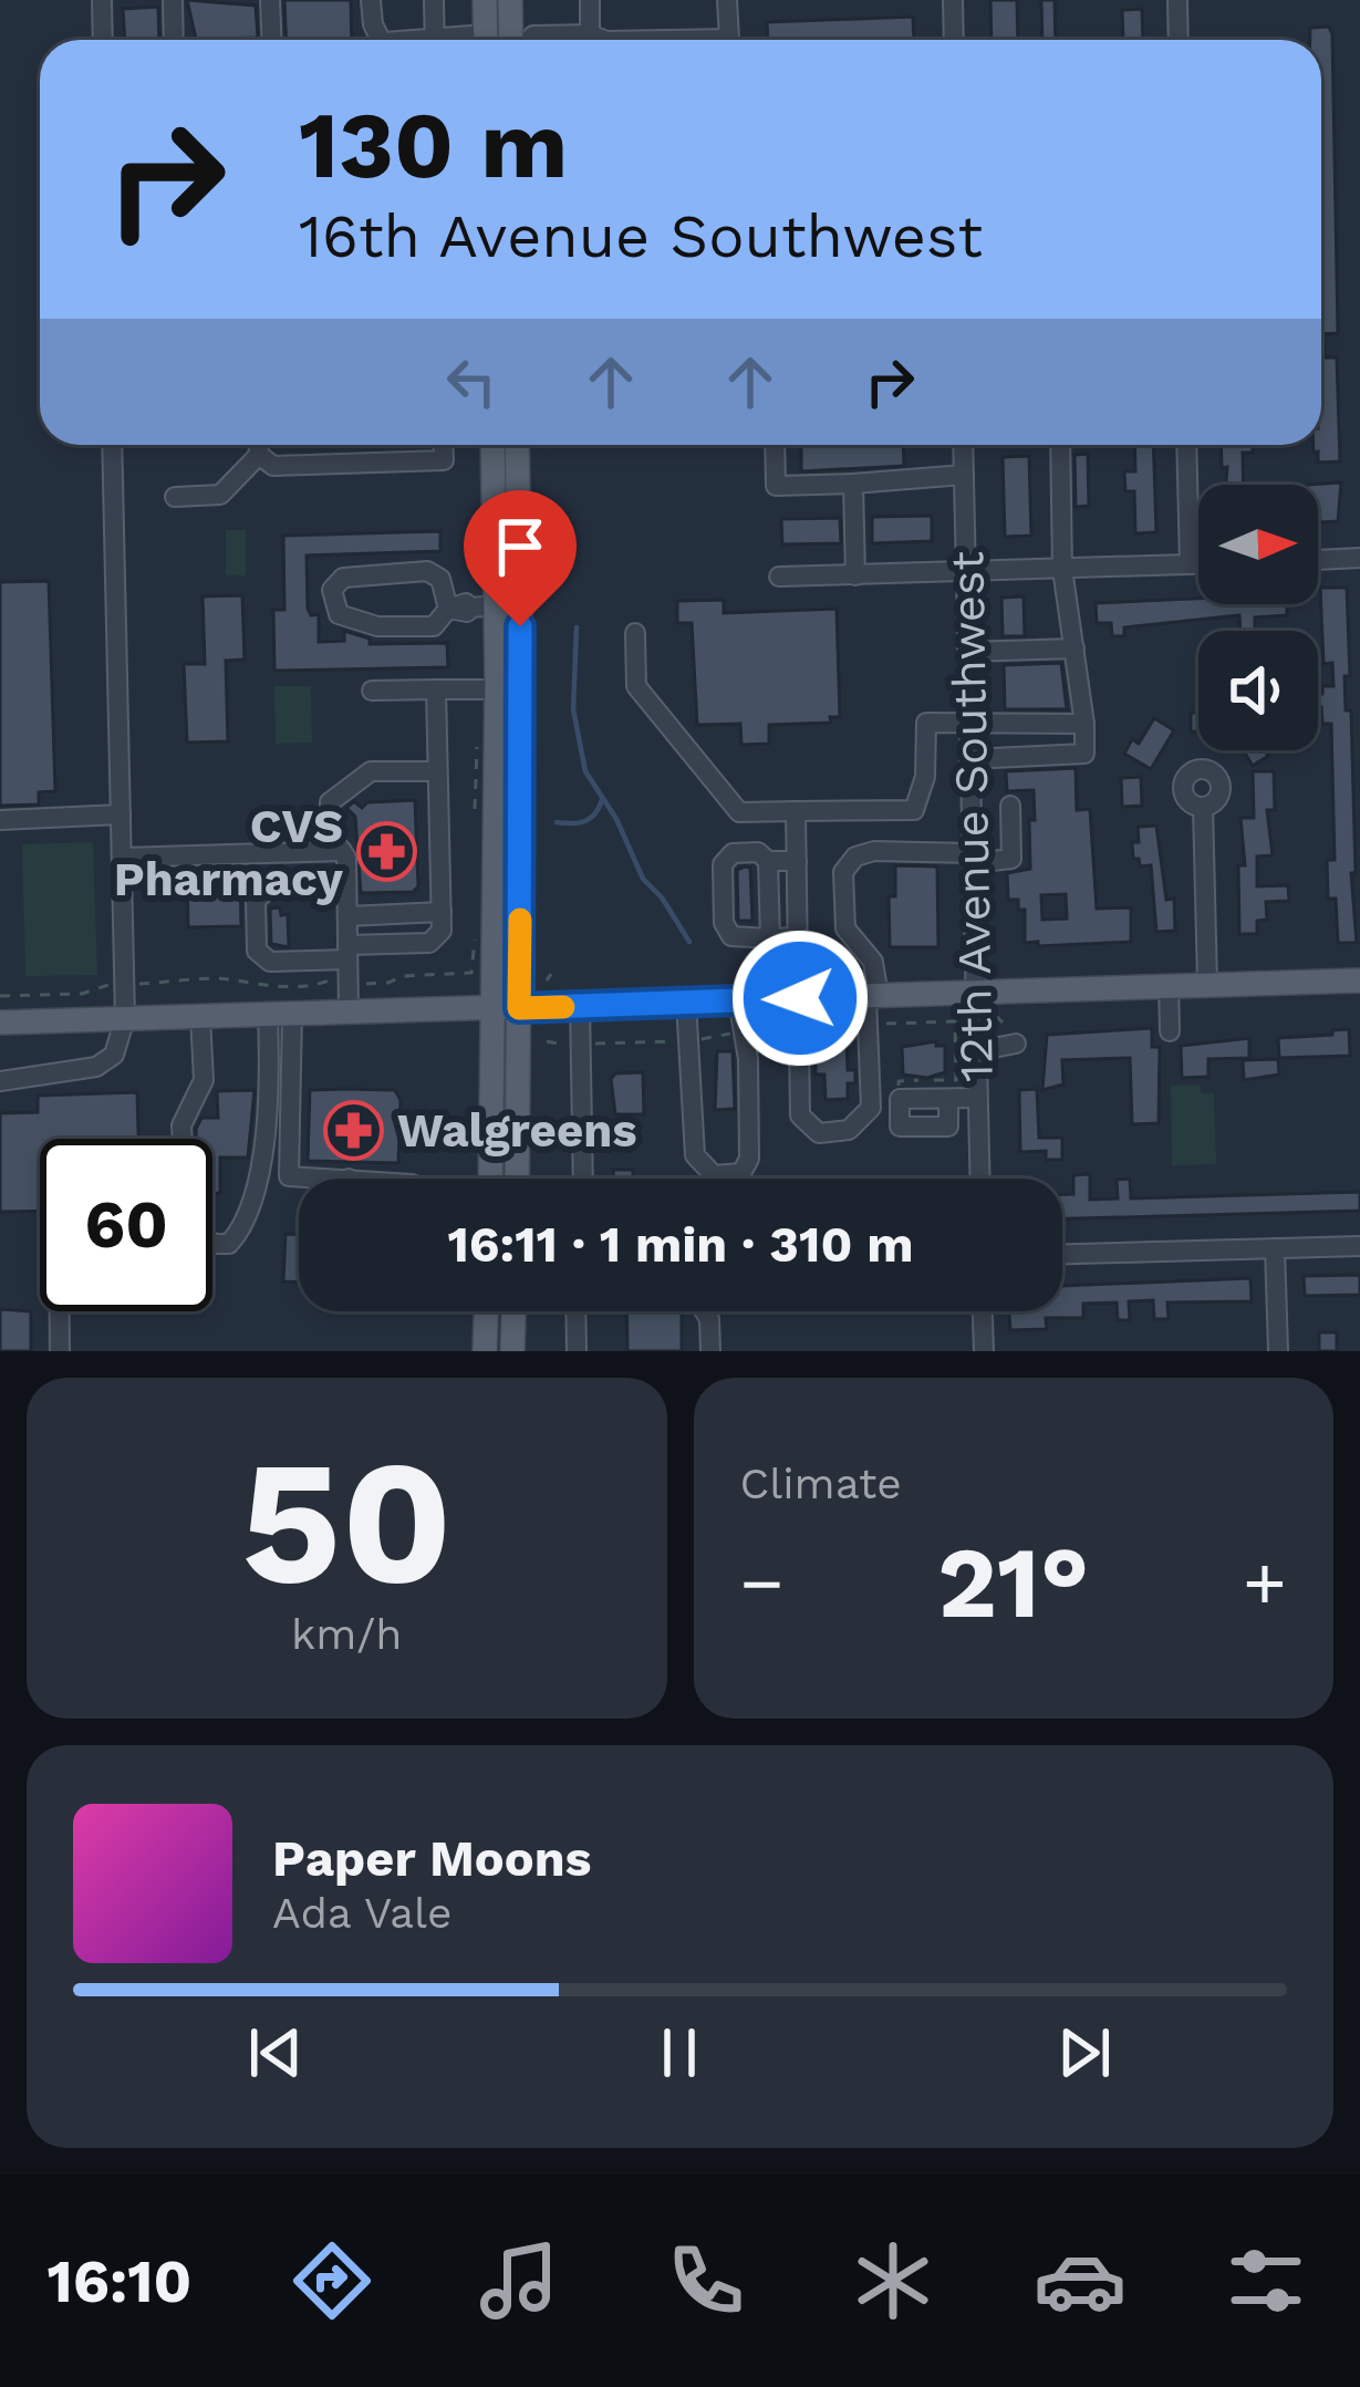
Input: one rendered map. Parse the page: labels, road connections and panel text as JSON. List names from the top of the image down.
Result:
{
  "streets": {
    "street": ["12th Avenue Southwest"]
  },
  "places": {
    "pharmacy": ["CVS Pharmacy", "Walgreens"]
  },
  "north": "right",
  "page": {
    "turn": ["130 m", "16th Avenue Southwest"],
    "limit": "60",
    "trip": "16:11 · 1 min · 310 m",
    "tile": [
      ["50", "km/h"],
      "Climate"
    ],
    "heat": ["−", "21°", "+"],
    "song": ["Paper Moons", "Ada Vale"],
    "tabs": "16:10"
  }
}
